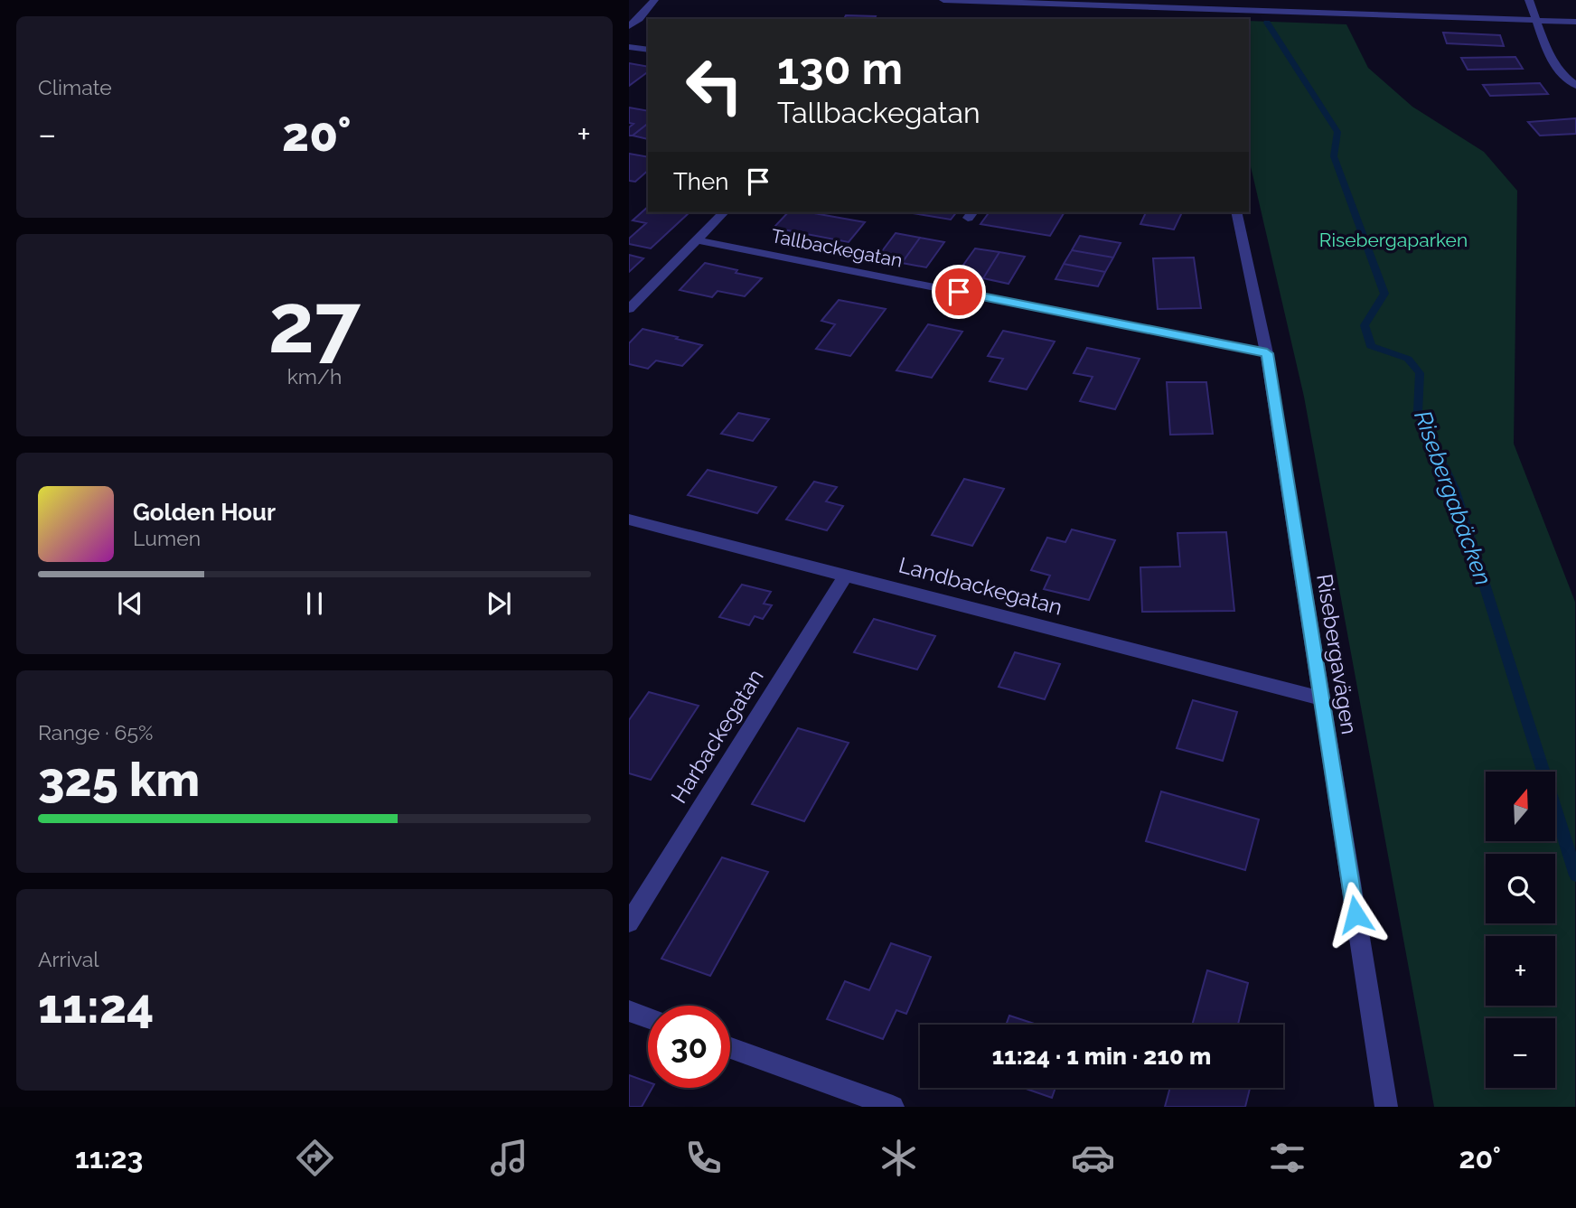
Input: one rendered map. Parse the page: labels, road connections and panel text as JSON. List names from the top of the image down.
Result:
{
  "streets": {
    "street": [
      "Tallbackegatan",
      "Landbackegatan",
      "Risebergavägen",
      "Harbackegatan"
    ]
  },
  "crossings": [
    ["Tallbackegatan", "Risebergavägen"],
    ["Landbackegatan", "Risebergavägen"],
    ["Landbackegatan", "Harbackegatan"]
  ],
  "water": ["Risebergabäcken"],
  "parks": ["Risebergaparken"],
  "north": "top",
  "page": {
    "tile": [
      "Climate",
      ["27", "km/h"],
      ["Range · 65%", "325 km"],
      ["Arrival", "11:24"]
    ],
    "turn": ["130 m", "Tallbackegatan"],
    "heat": ["−", "20°", "+"],
    "then": "Then",
    "song": ["Golden Hour", "Lumen"],
    "map_buttons": ["+", "−"],
    "limit": "30",
    "trip": "11:24 · 1 min · 210 m",
    "tabs": ["11:23", "20°"]
  }
}
